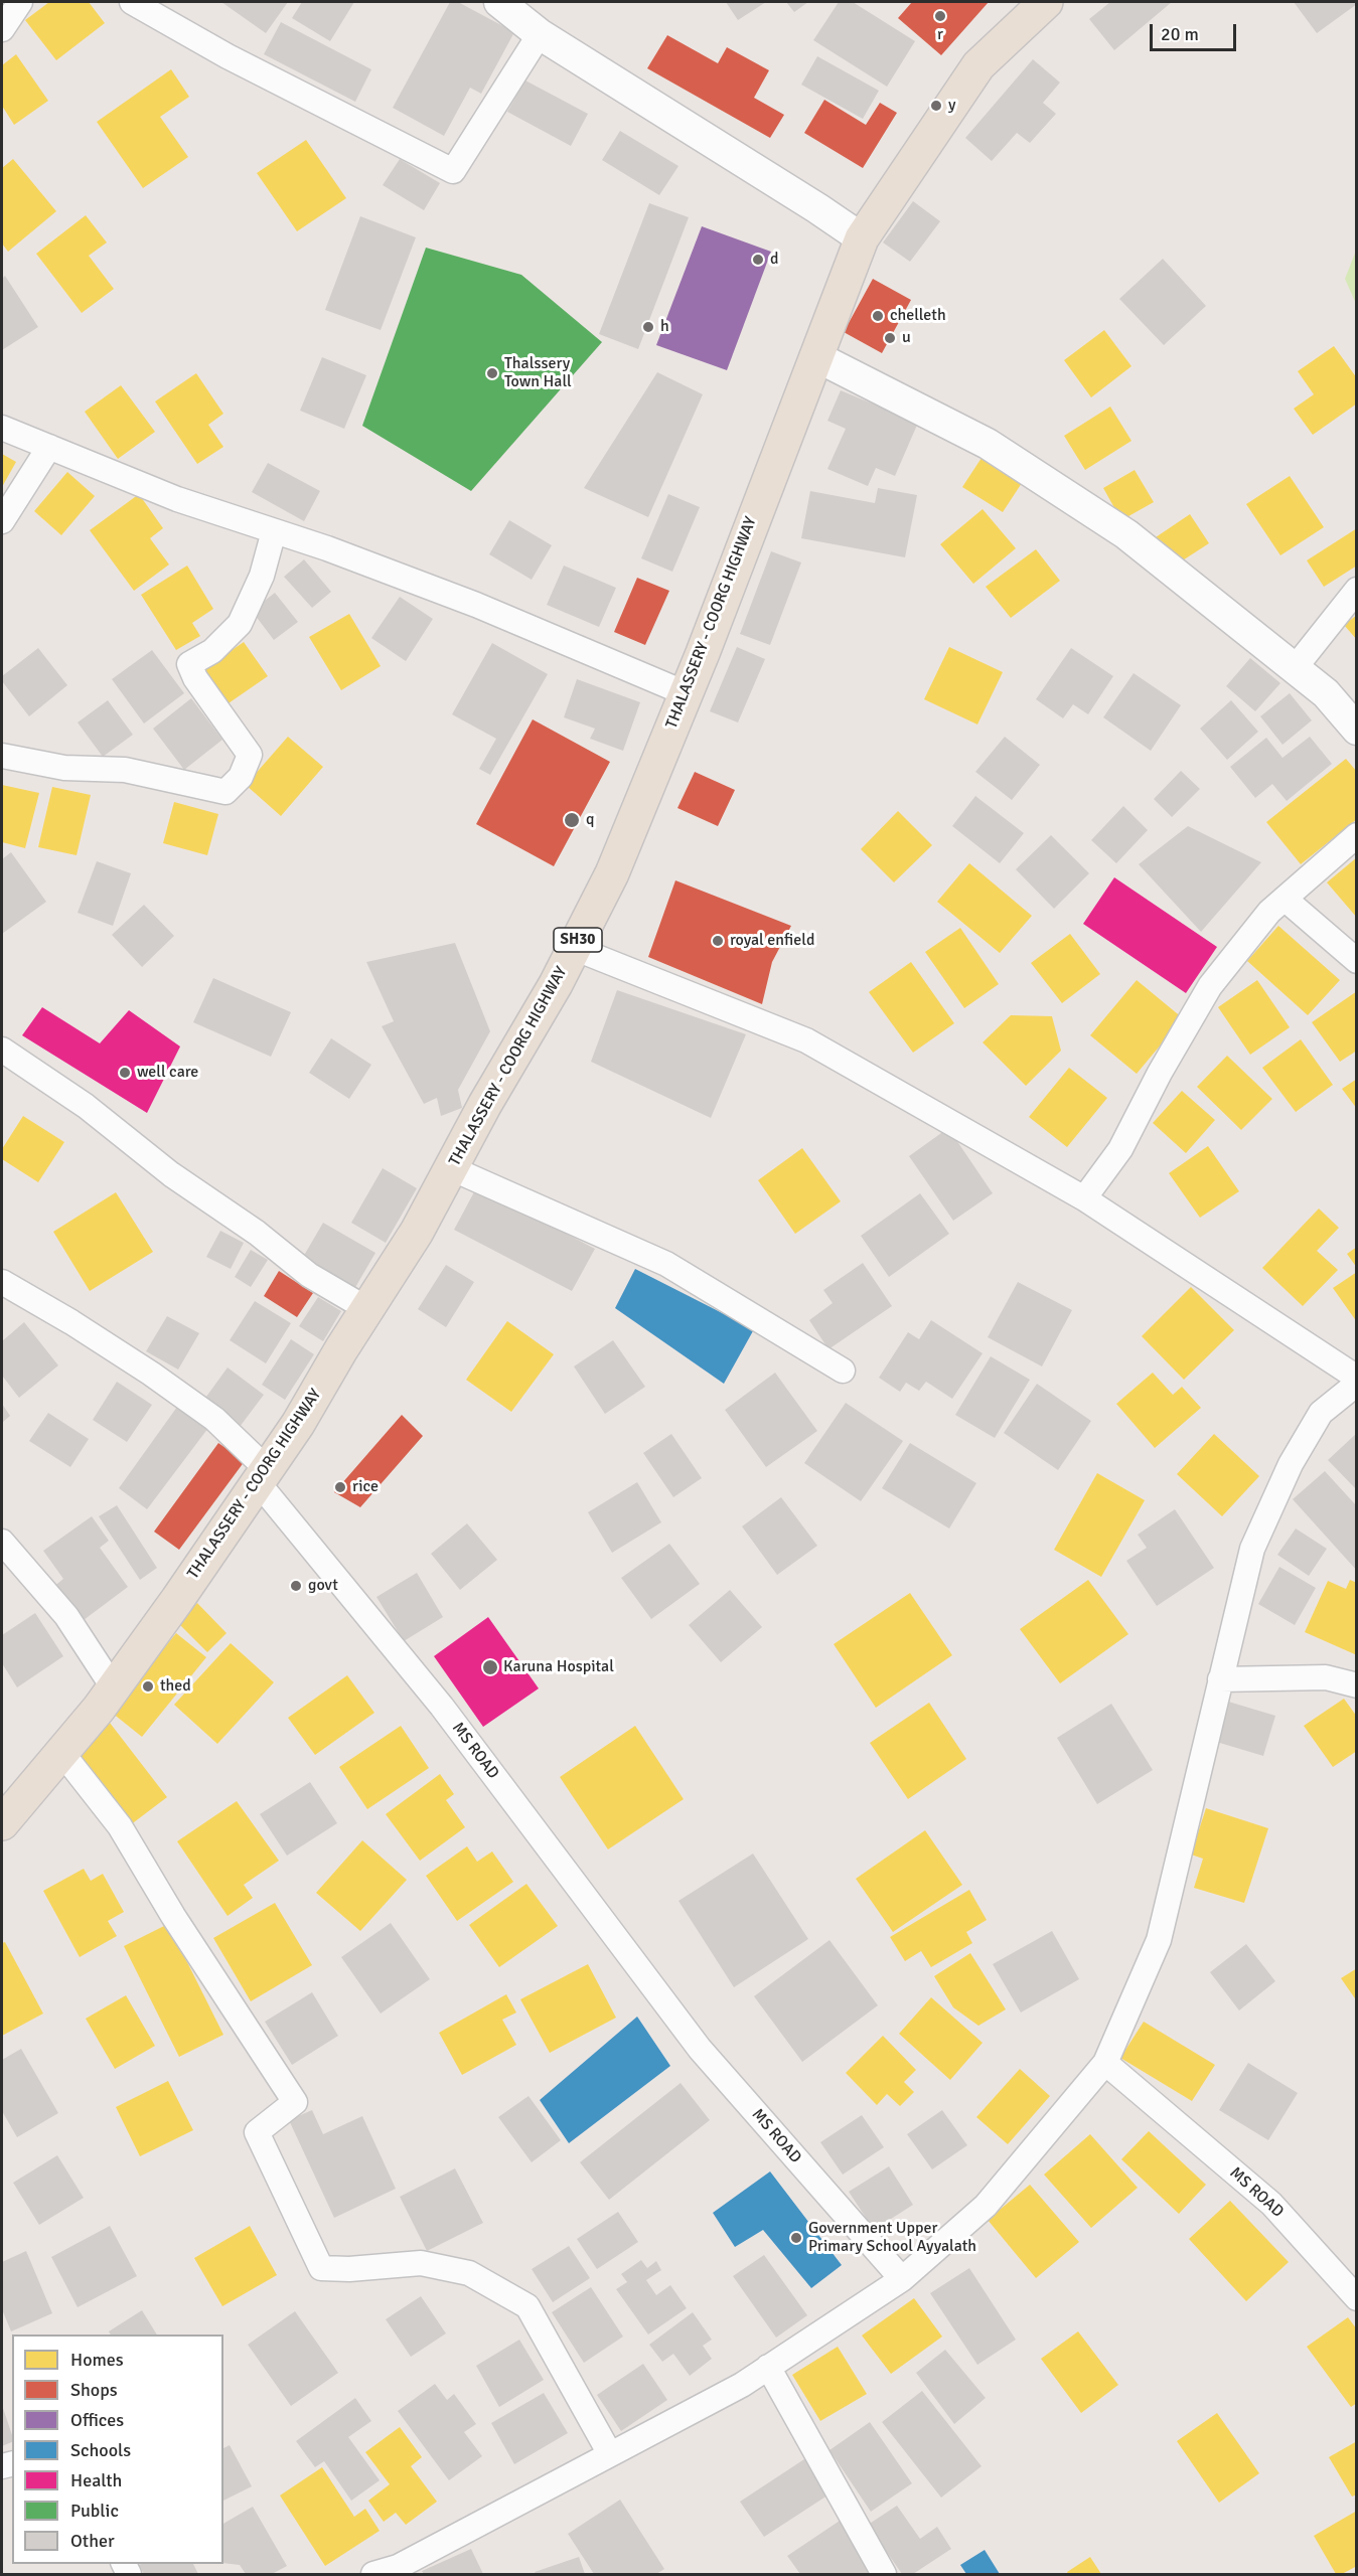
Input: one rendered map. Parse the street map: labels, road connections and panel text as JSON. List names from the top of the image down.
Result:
{
  "streets": {
    "main road": ["THALASSERY - COORG HIGHWAY", "SH30"],
    "street": ["MS ROAD"]
  },
  "crossings": [
    ["THALASSERY - COORG HIGHWAY", "MS ROAD"]
  ],
  "places": [
    "r",
    "y",
    "d",
    "chelleth",
    "h",
    "u",
    "Thalssery Town Hall",
    "q",
    "royal enfield",
    "well care",
    "rice",
    "govt",
    "Karuna Hospital",
    "thed",
    "Government Upper Primary School Ayyalath"
  ],
  "legend": [
    "Homes",
    "Shops",
    "Offices",
    "Schools",
    "Health",
    "Public",
    "Other"
  ],
  "scale_bar": "20 m"
}
